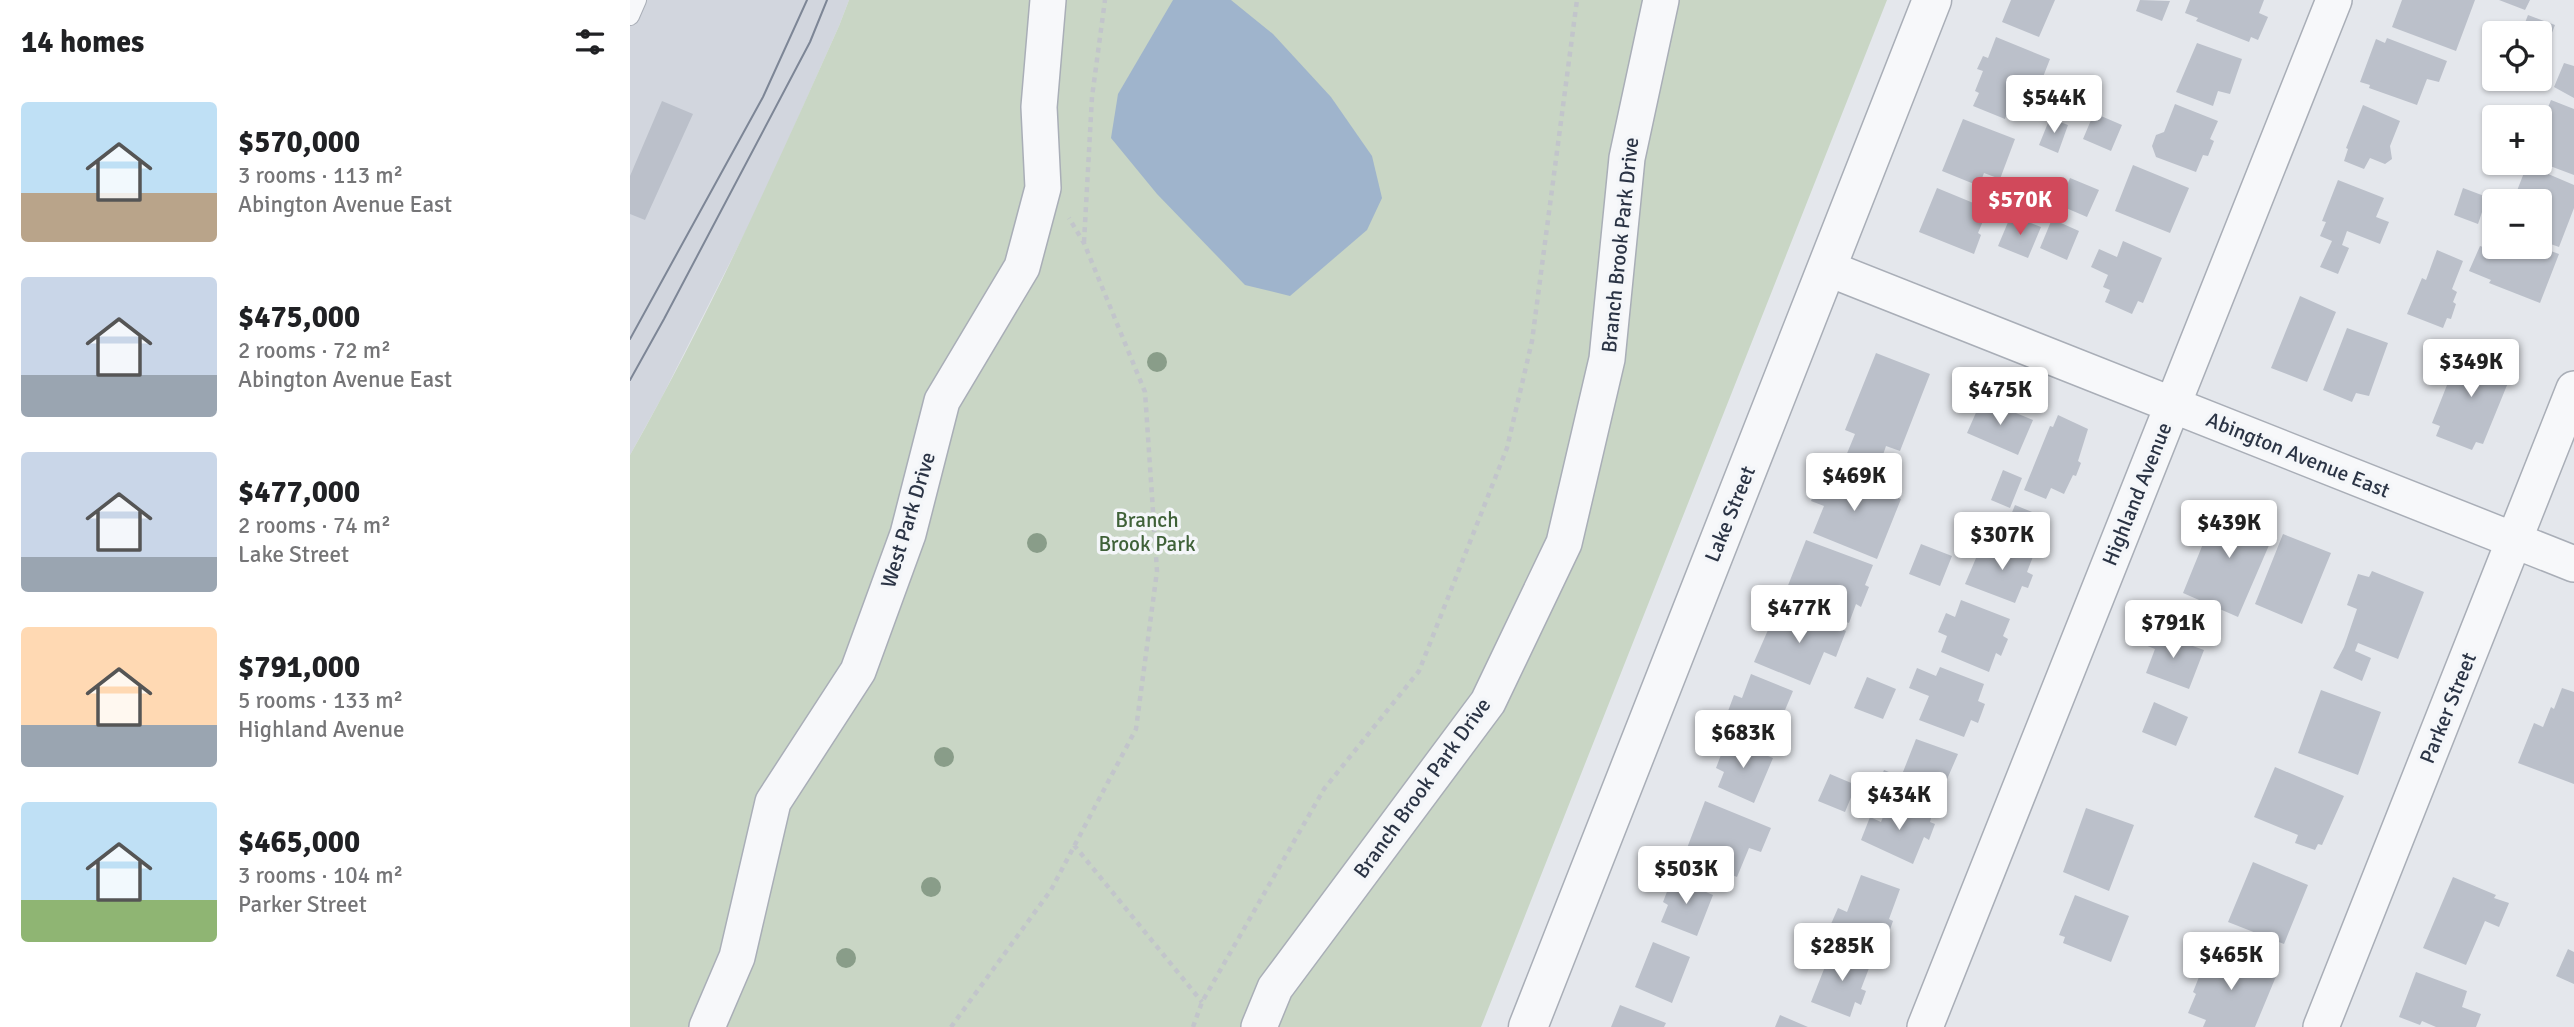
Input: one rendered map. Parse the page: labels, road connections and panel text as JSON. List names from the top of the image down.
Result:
{
  "streets": {
    "street": [
      "Branch Brook Park Drive",
      "Abington Avenue East",
      "Highland Avenue",
      "Lake Street",
      "West Park Drive",
      "Parker Street"
    ]
  },
  "crossings": [
    ["Abington Avenue East", "Highland Avenue"],
    ["Abington Avenue East", "Lake Street"],
    ["Abington Avenue East", "Parker Street"]
  ],
  "parks": ["Branch Brook Park"],
  "page": {
    "heading": "14 homes",
    "map_buttons": ["+", "−"],
    "price": [
      "$544K",
      "$570K",
      "$349K",
      "$475K",
      "$469K",
      "$439K",
      "$307K",
      "$477K",
      "$791K",
      "$683K",
      "$434K",
      "$503K",
      "$285K",
      "$465K"
    ],
    "list": [
      {
        "name": "$570,000",
        "note": "3 rooms · 113 m² · Abington Avenue East"
      },
      {
        "name": "$475,000",
        "note": "2 rooms · 72 m² · Abington Avenue East"
      },
      {
        "name": "$477,000",
        "note": "2 rooms · 74 m² · Lake Street"
      },
      {
        "name": "$791,000",
        "note": "5 rooms · 133 m² · Highland Avenue"
      },
      {
        "name": "$465,000",
        "note": "3 rooms · 104 m² · Parker Street"
      }
    ]
  }
}
